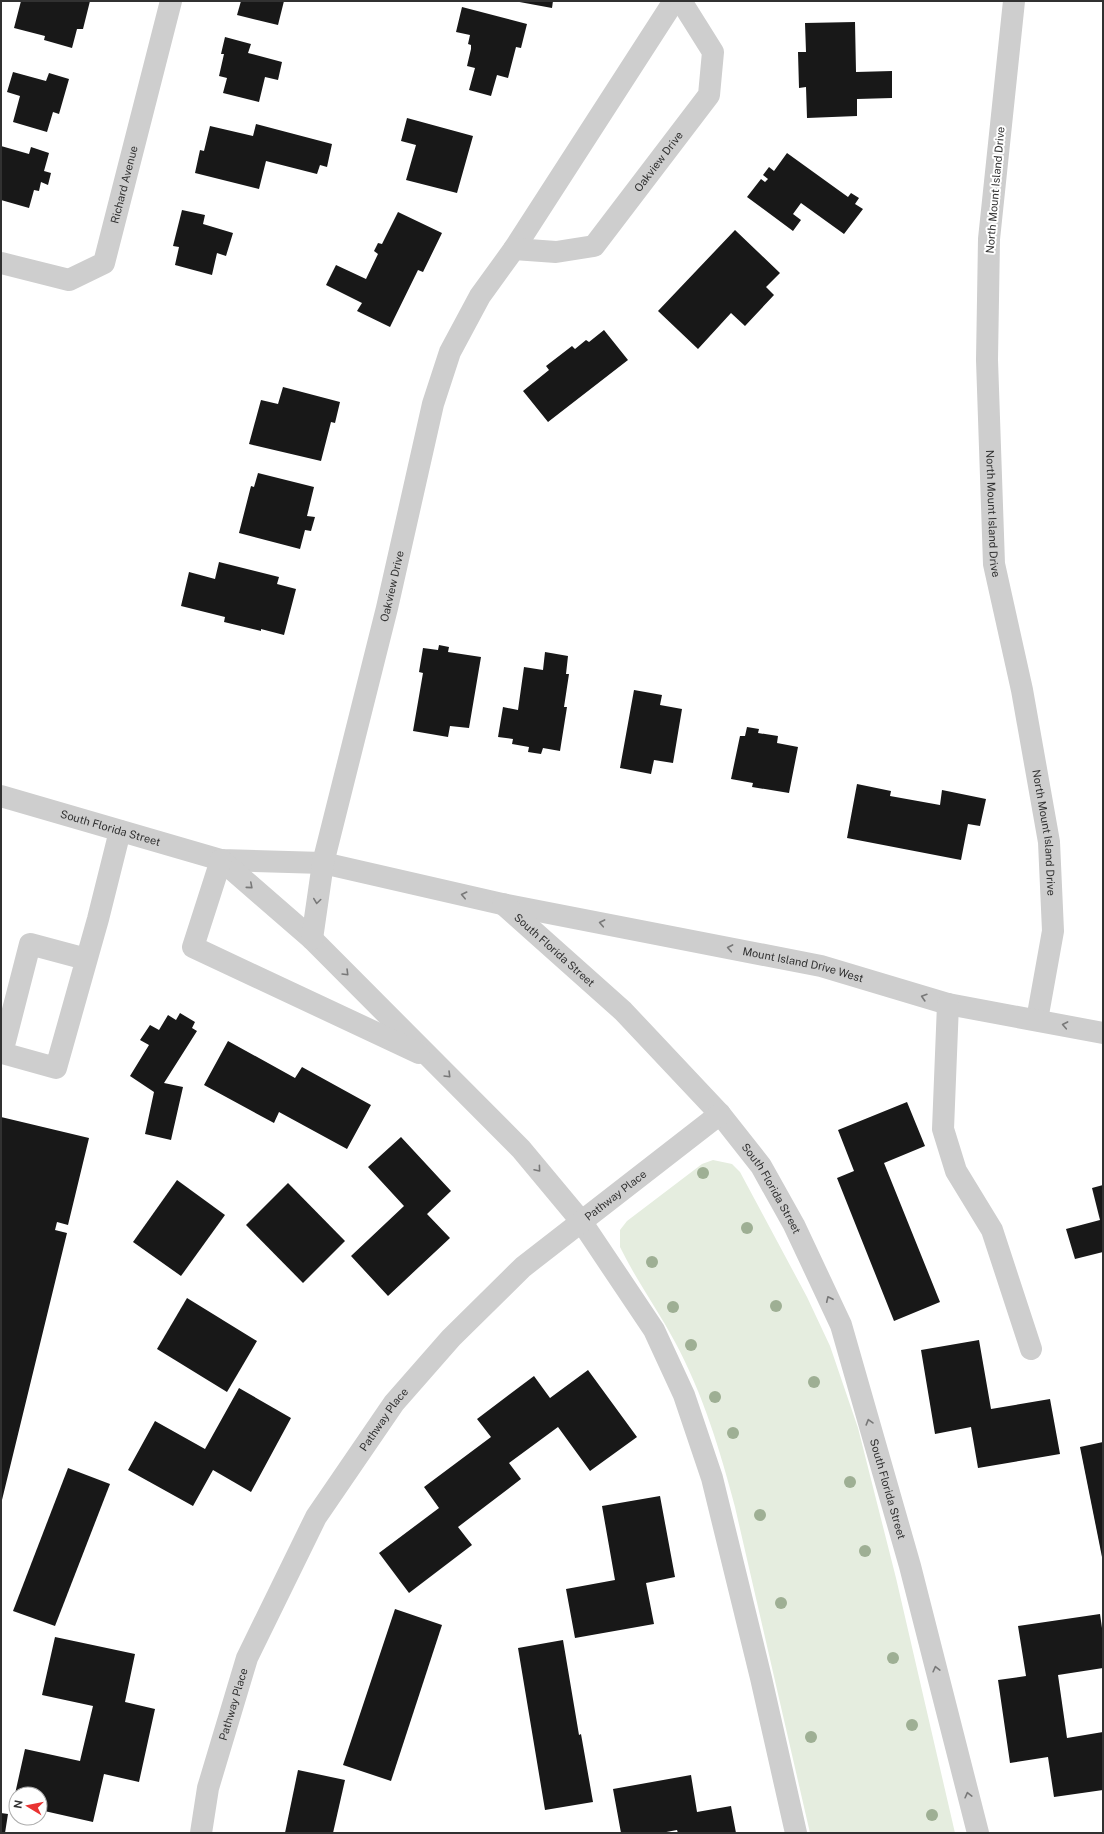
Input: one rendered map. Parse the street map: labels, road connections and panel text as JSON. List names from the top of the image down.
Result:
{
  "streets": {
    "street": [
      "Oakview Drive",
      "Richard Avenue",
      "North Mount Island Drive",
      "South Florida Street",
      "Mount Island Drive West",
      "Pathway Place"
    ]
  },
  "crossings": [
    ["Oakview Drive", "South Florida Street"],
    ["North Mount Island Drive", "Mount Island Drive West"],
    ["South Florida Street", "Mount Island Drive West"],
    ["South Florida Street", "Pathway Place"]
  ],
  "one_way": ["Mount Island Drive West"],
  "north": "left"
}
